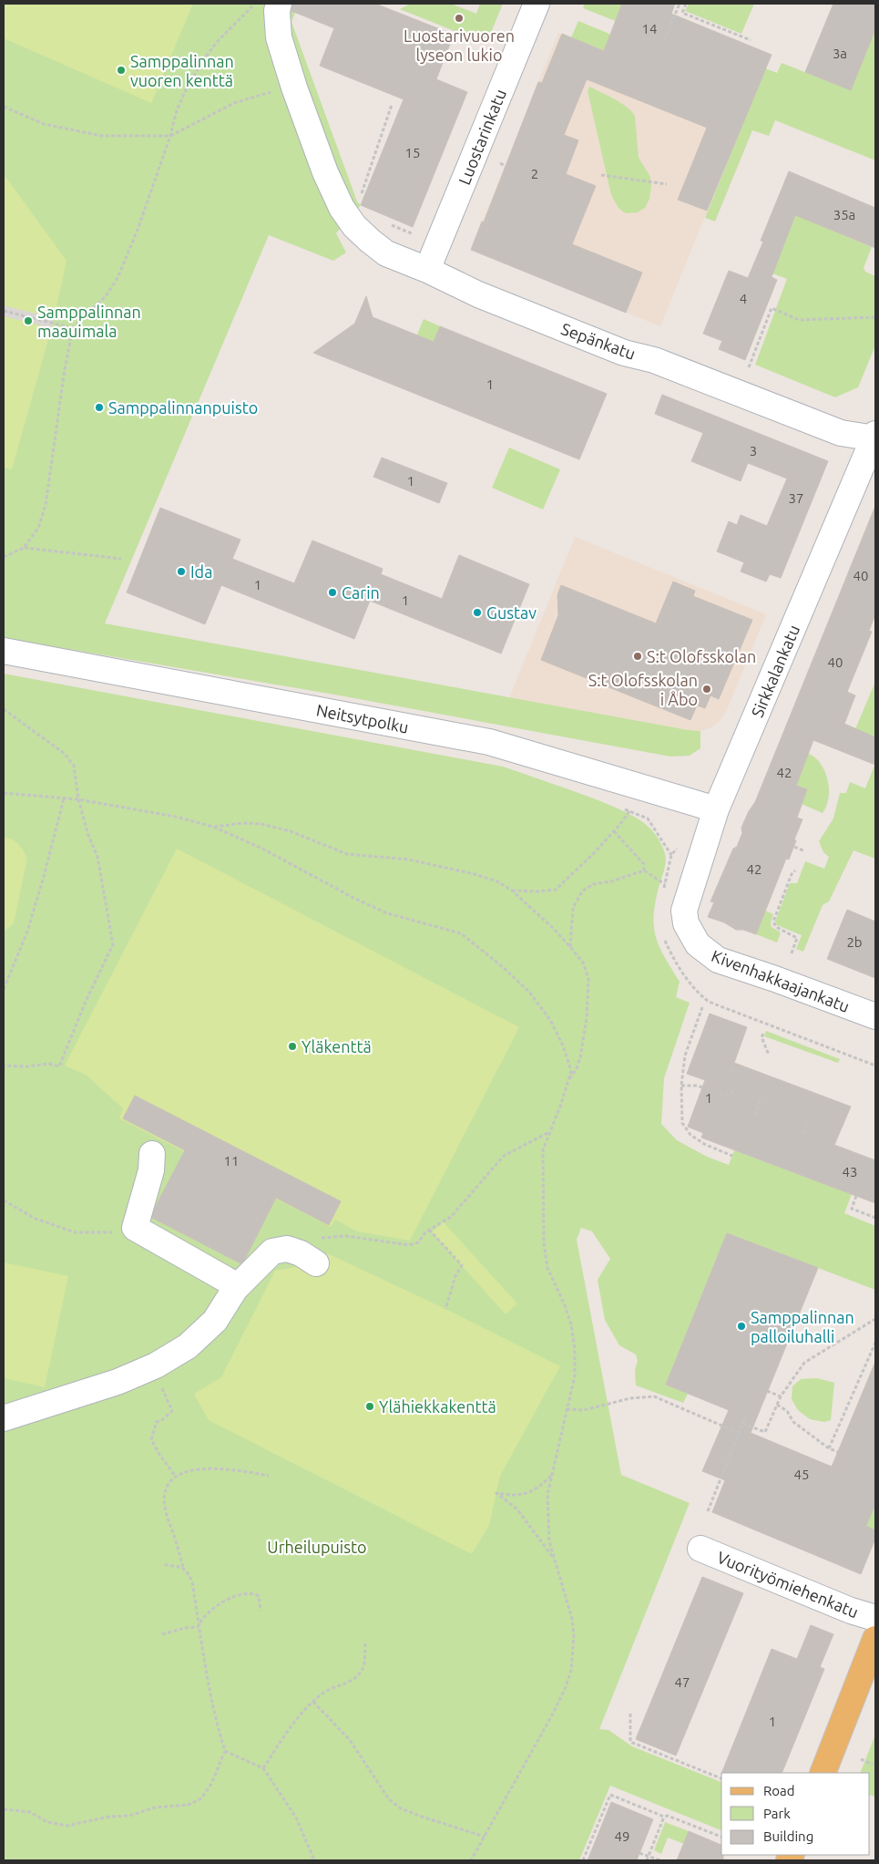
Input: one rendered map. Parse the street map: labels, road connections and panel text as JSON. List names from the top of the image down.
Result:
{
  "streets": {
    "street": [
      "Luostarinkatu",
      "Sepänkatu",
      "Sirkkalankatu",
      "Neitsytpolku",
      "Kivenhakkaajankatu",
      "Vuorityömiehenkatu"
    ]
  },
  "crossings": [
    ["Luostarinkatu", "Sepänkatu"],
    ["Sepänkatu", "Sirkkalankatu"],
    ["Sirkkalankatu", "Neitsytpolku"],
    ["Sirkkalankatu", "Kivenhakkaajankatu"]
  ],
  "parks": ["Urheilupuisto"],
  "places": [
    "Luostarivuoren lyseon lukio",
    "Samppalinnan vuoren kenttä",
    "Samppalinnan maauimala",
    "Samppalinnanpuisto",
    "Ida",
    "Carin",
    "Gustav",
    "S:t Olofsskolan",
    "S:t Olofsskolan i Åbo",
    "Yläkenttä",
    "Samppalinnan palloiluhalli",
    "Ylähiekkakenttä"
  ],
  "house_numbers": [
    "14",
    "3a",
    "15",
    "2",
    "35a",
    "4",
    "1",
    "3",
    "1",
    "37",
    "40",
    "1",
    "1",
    "40",
    "42",
    "42",
    "2b",
    "1",
    "11",
    "43",
    "45",
    "47",
    "1",
    "49"
  ],
  "legend": ["Road", "Park", "Building"]
}
